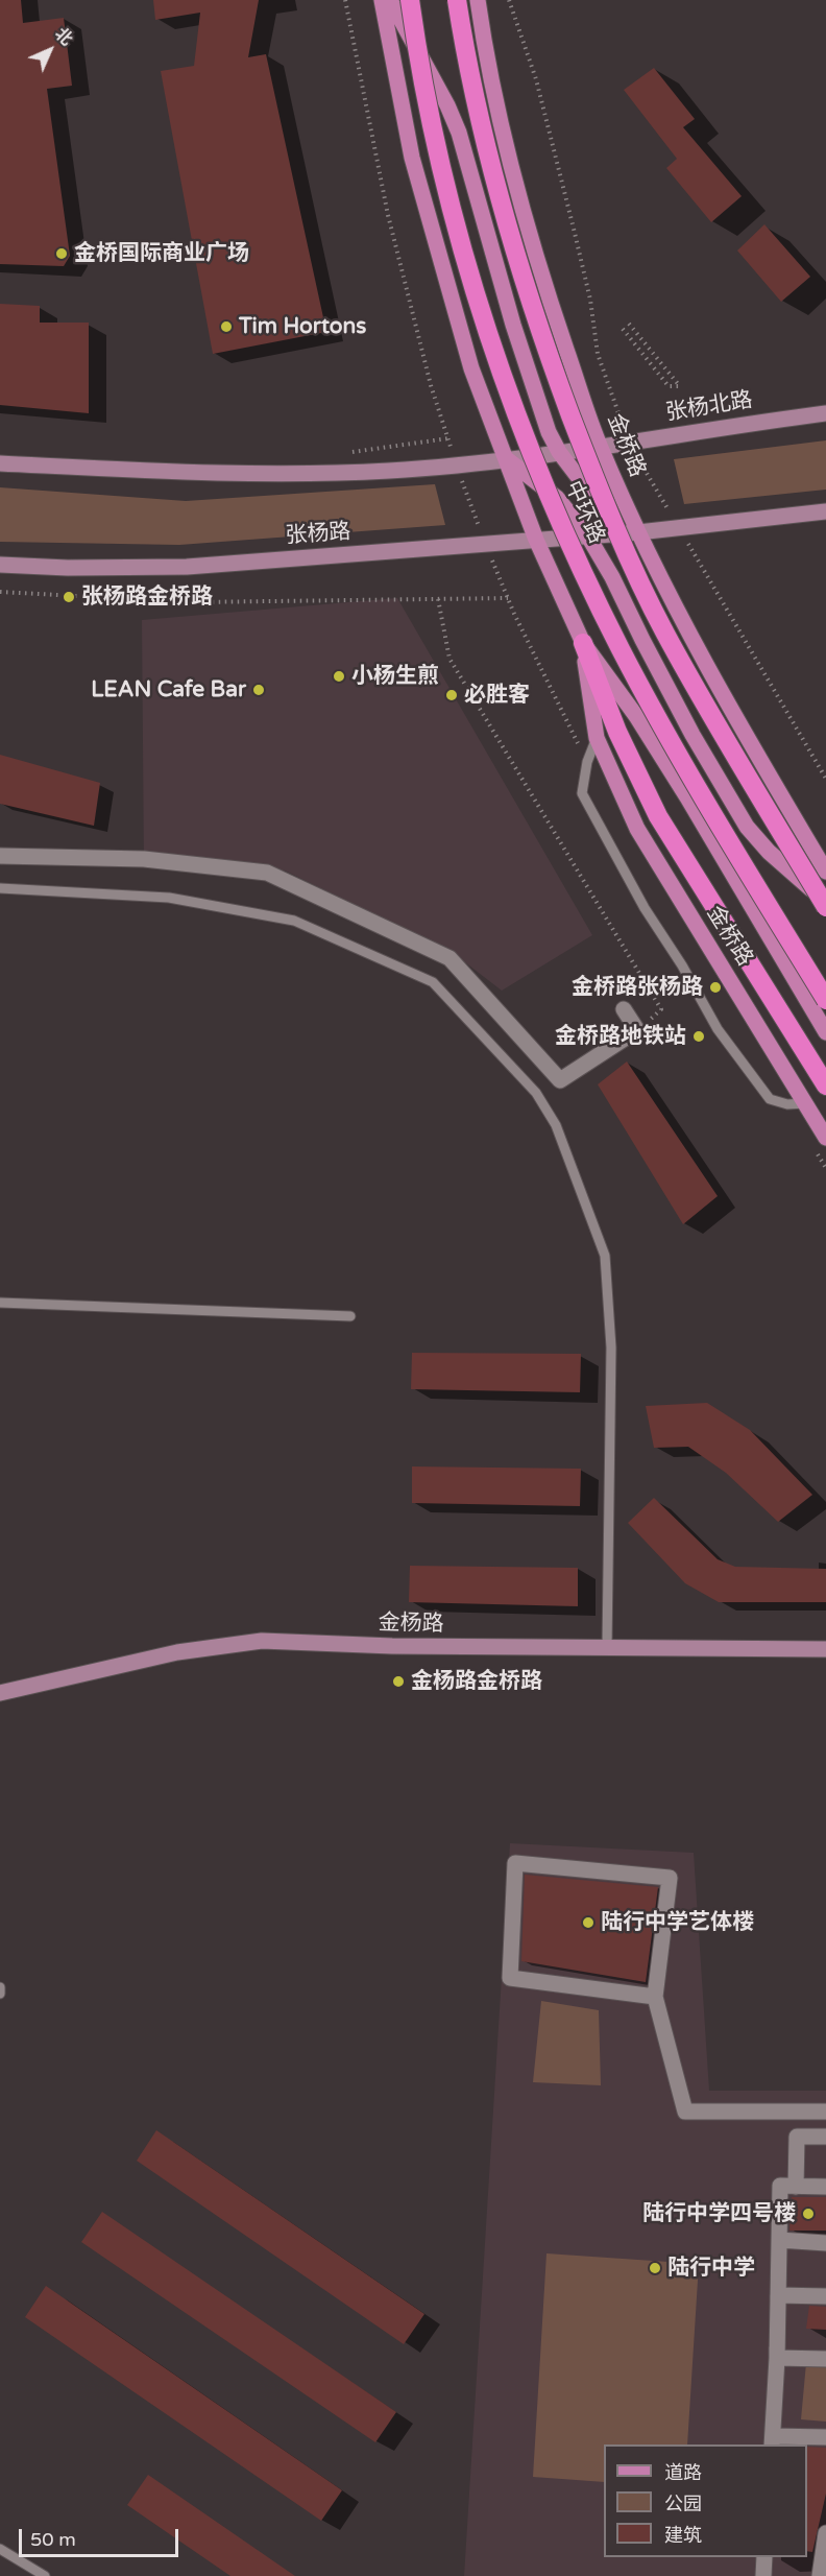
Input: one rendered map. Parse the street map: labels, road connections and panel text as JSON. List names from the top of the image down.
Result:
{
  "streets": {
    "highway": ["中环路"],
    "main road": [
      "张杨北路",
      "金桥路",
      "张杨路",
      "金杨路"
    ]
  },
  "crossings": [
    ["张杨北路", "金桥路"],
    ["金桥路", "张杨路"]
  ],
  "places": [
    "金桥国际商业广场",
    "Tim Hortons",
    "张杨路金桥路",
    "小杨生煎",
    "LEAN Cafe Bar",
    "必胜客",
    "金桥路张杨路",
    "金桥路地铁站",
    "金杨路金桥路",
    "陆行中学艺体楼",
    "陆行中学四号楼",
    "陆行中学"
  ],
  "legend": ["道路", "公园", "建筑"],
  "scale_bar": "50 m",
  "north": "top right"
}
